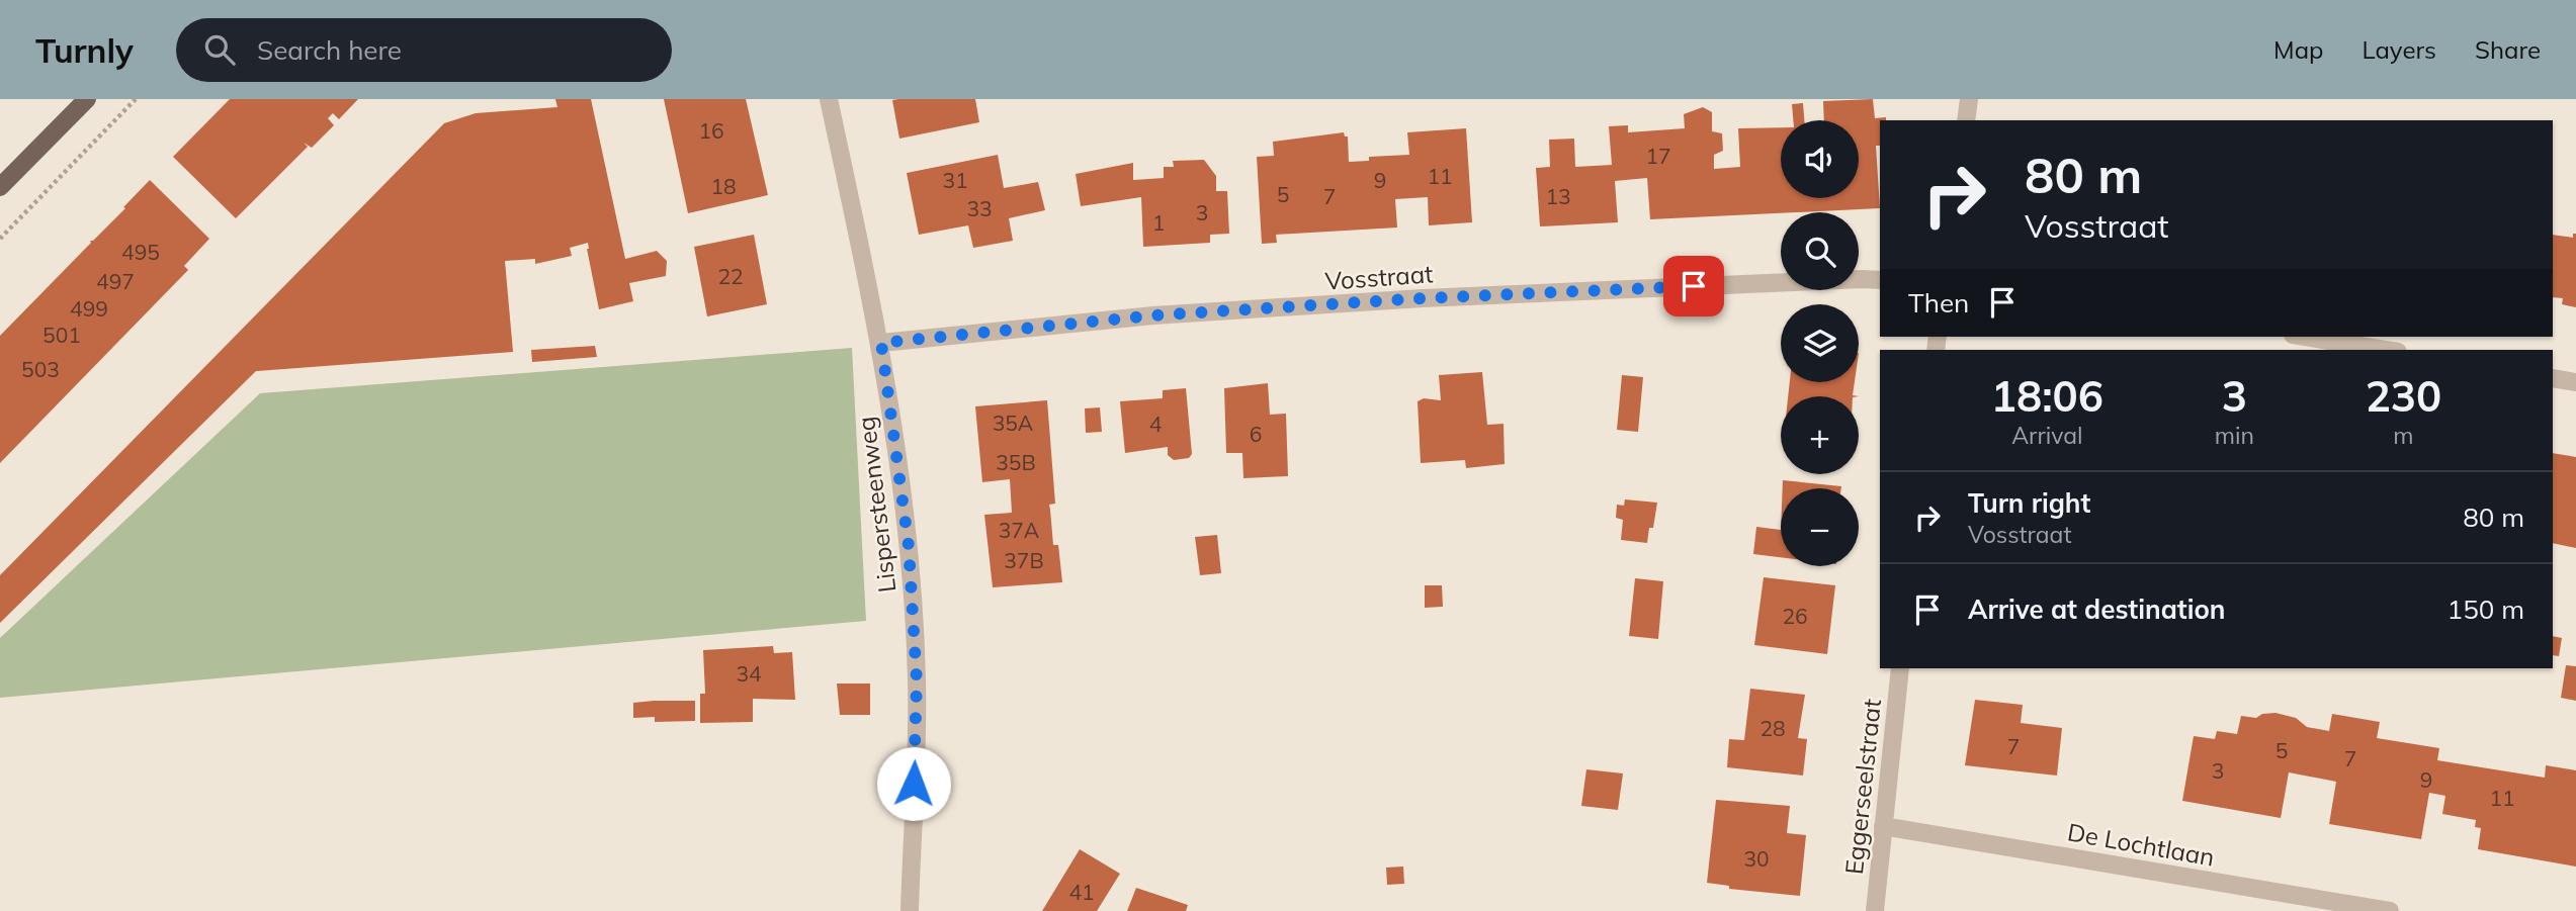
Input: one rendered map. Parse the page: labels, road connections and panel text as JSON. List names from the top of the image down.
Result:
{
  "streets": {
    "street": [
      "Vosstraat",
      "Lispersteenweg",
      "Eggerseelstraat",
      "De Lochtlaan"
    ]
  },
  "crossings": [
    ["Vosstraat", "Lispersteenweg"],
    ["Eggerseelstraat", "De Lochtlaan"]
  ],
  "house_numbers": [
    "16",
    "17",
    "11",
    "31",
    "9",
    "18",
    "5",
    "7",
    "13",
    "33",
    "3",
    "1",
    "495",
    "22",
    "497",
    "499",
    "501",
    "503",
    "35A",
    "4",
    "6",
    "35B",
    "37A",
    "37B",
    "26",
    "34",
    "28",
    "7",
    "5",
    "7",
    "3",
    "9",
    "11",
    "30",
    "41"
  ],
  "page": {
    "header": "Turnly",
    "search": "Search here",
    "nav": ["Map", "Layers", "Share"],
    "map_buttons": ["+", "−"],
    "turn": ["80 m", "Vosstraat"],
    "then": "Then",
    "eta": [
      "18:06",
      "Arrival",
      "3",
      "min",
      "230",
      "m"
    ],
    "list": [
      {
        "name": "Turn right",
        "note": "Vosstraat",
        "value": "80 m"
      },
      {
        "name": "Arrive at destination",
        "value": "150 m"
      }
    ]
  }
}
